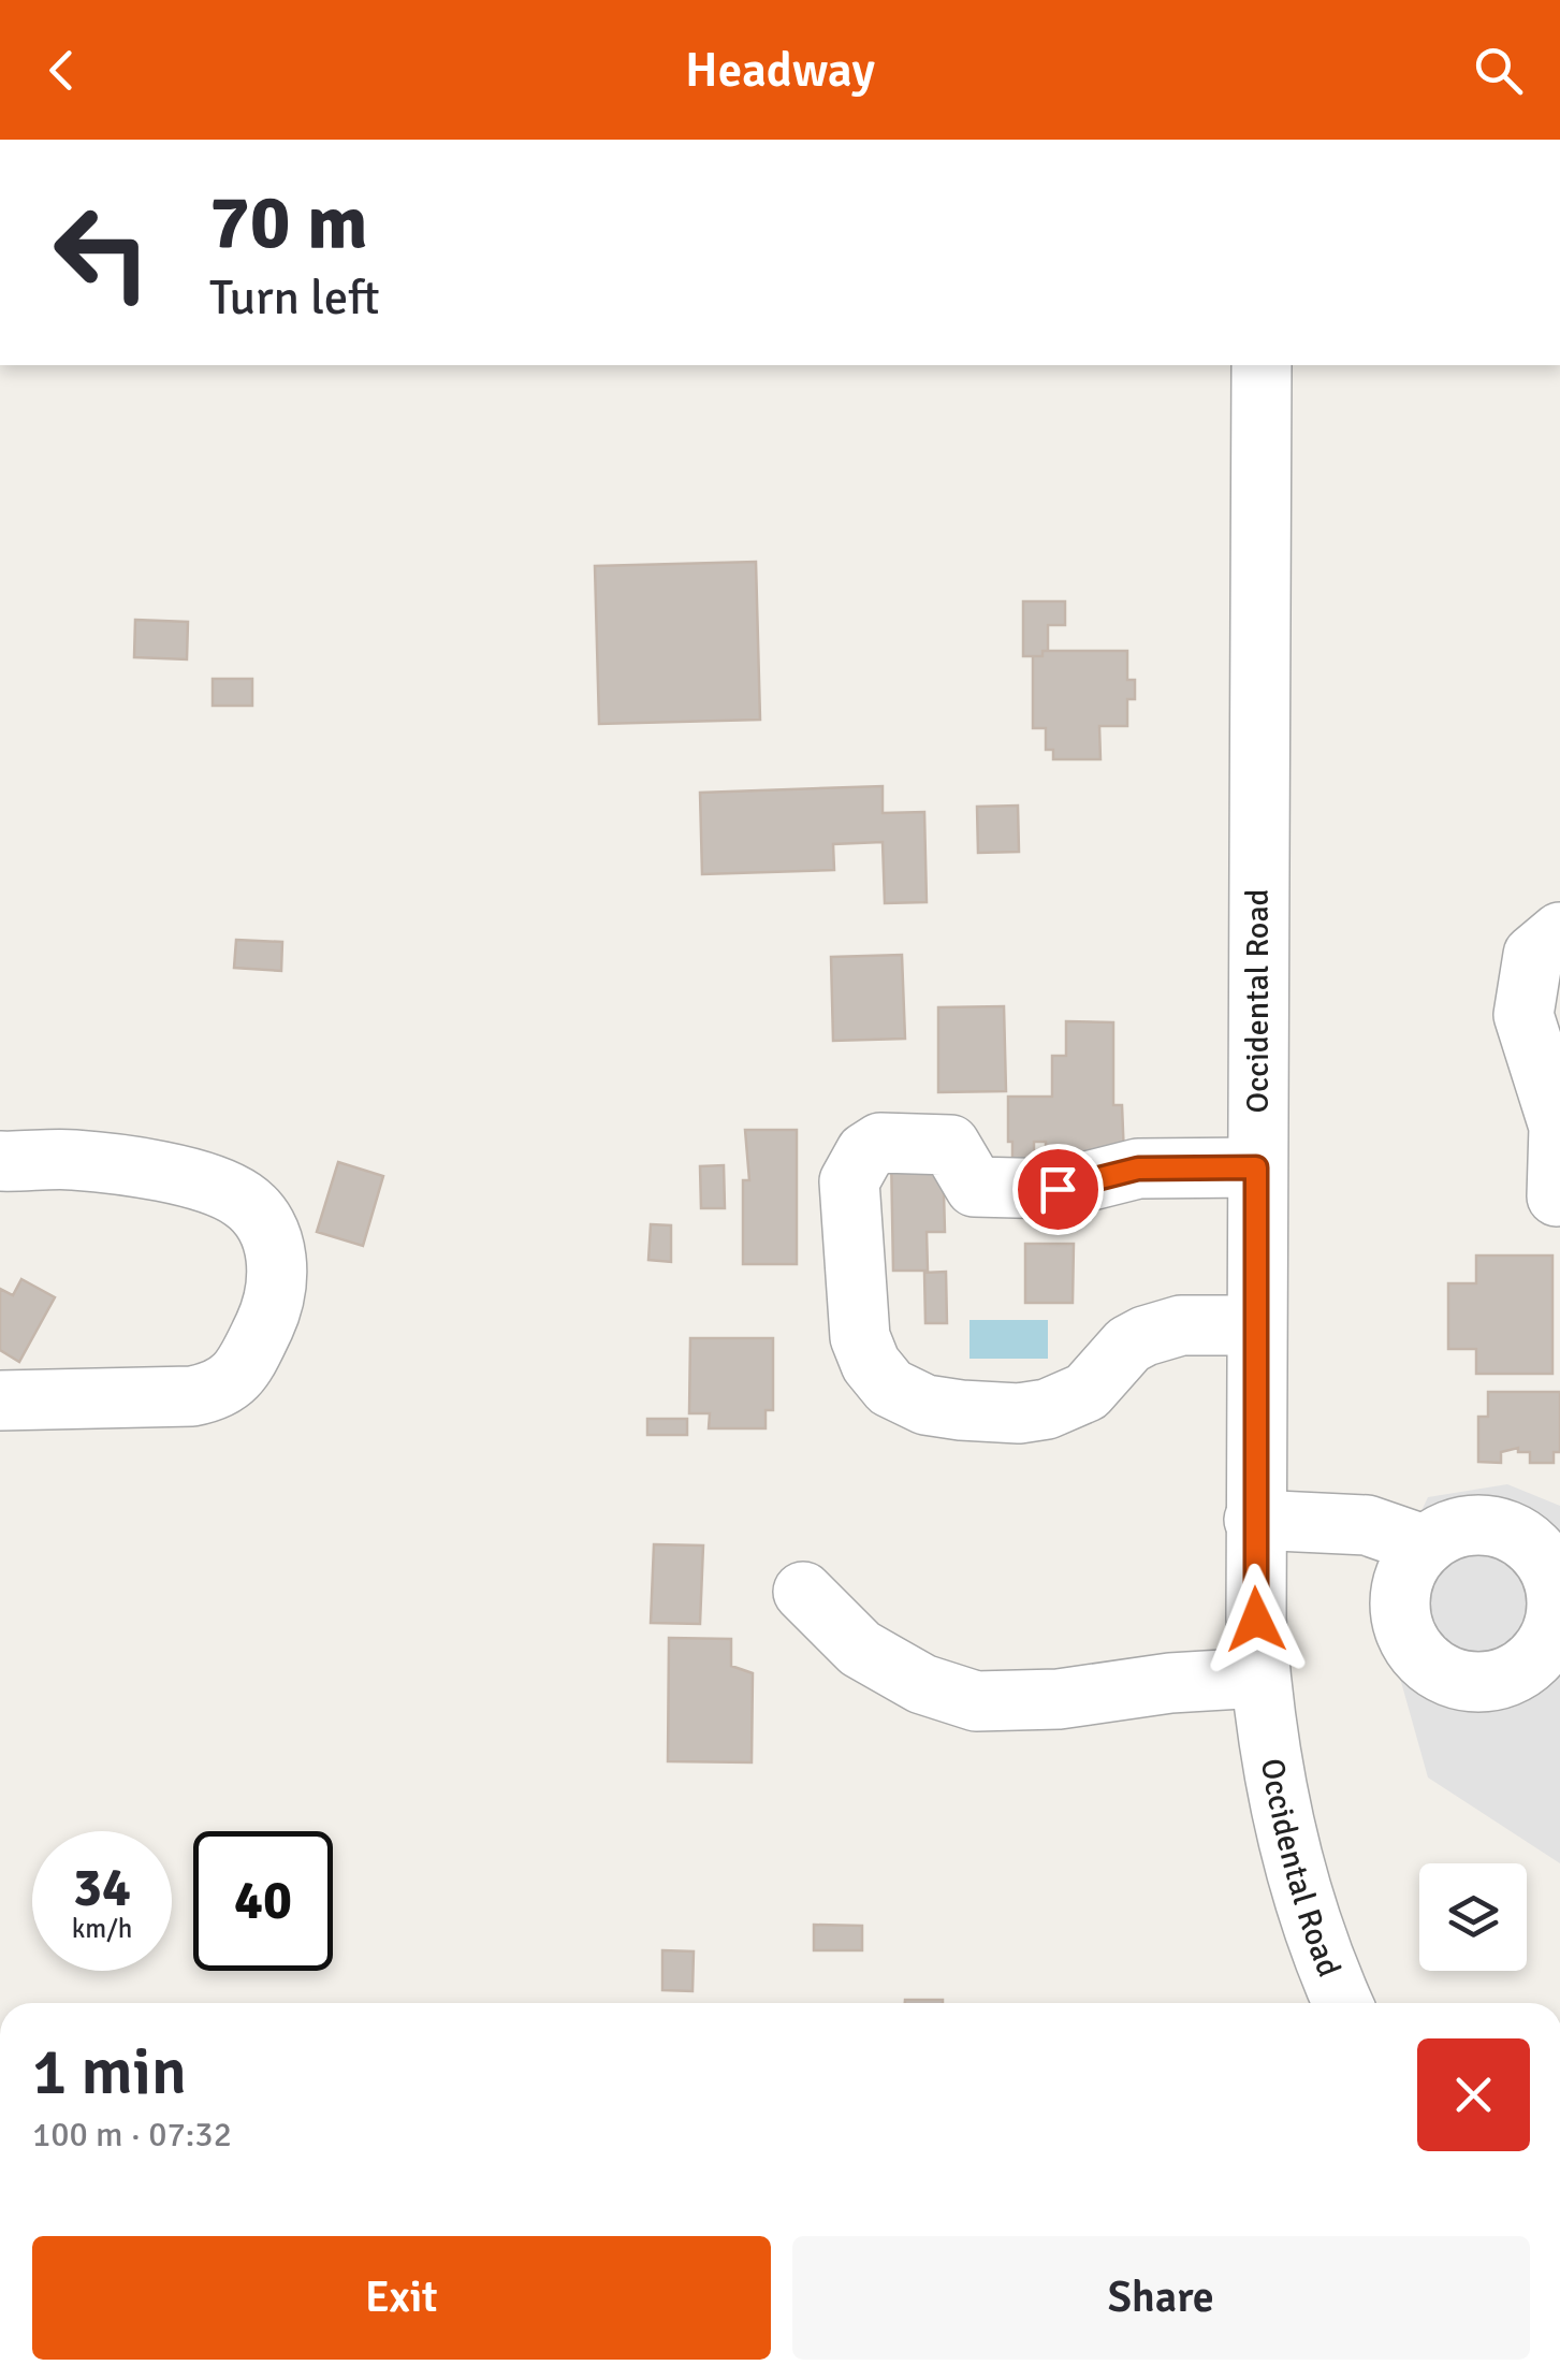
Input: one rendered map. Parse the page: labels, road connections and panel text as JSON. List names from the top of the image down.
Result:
{
  "streets": {
    "street": ["Occidental Road"]
  },
  "page": {
    "header": "Headway",
    "turn": ["70 m", "Turn left"],
    "speed": "34 km/h",
    "limit": "40",
    "heading": ["1 min", "100 m · 07:32"],
    "buttons": ["Exit", "Share"]
  }
}
